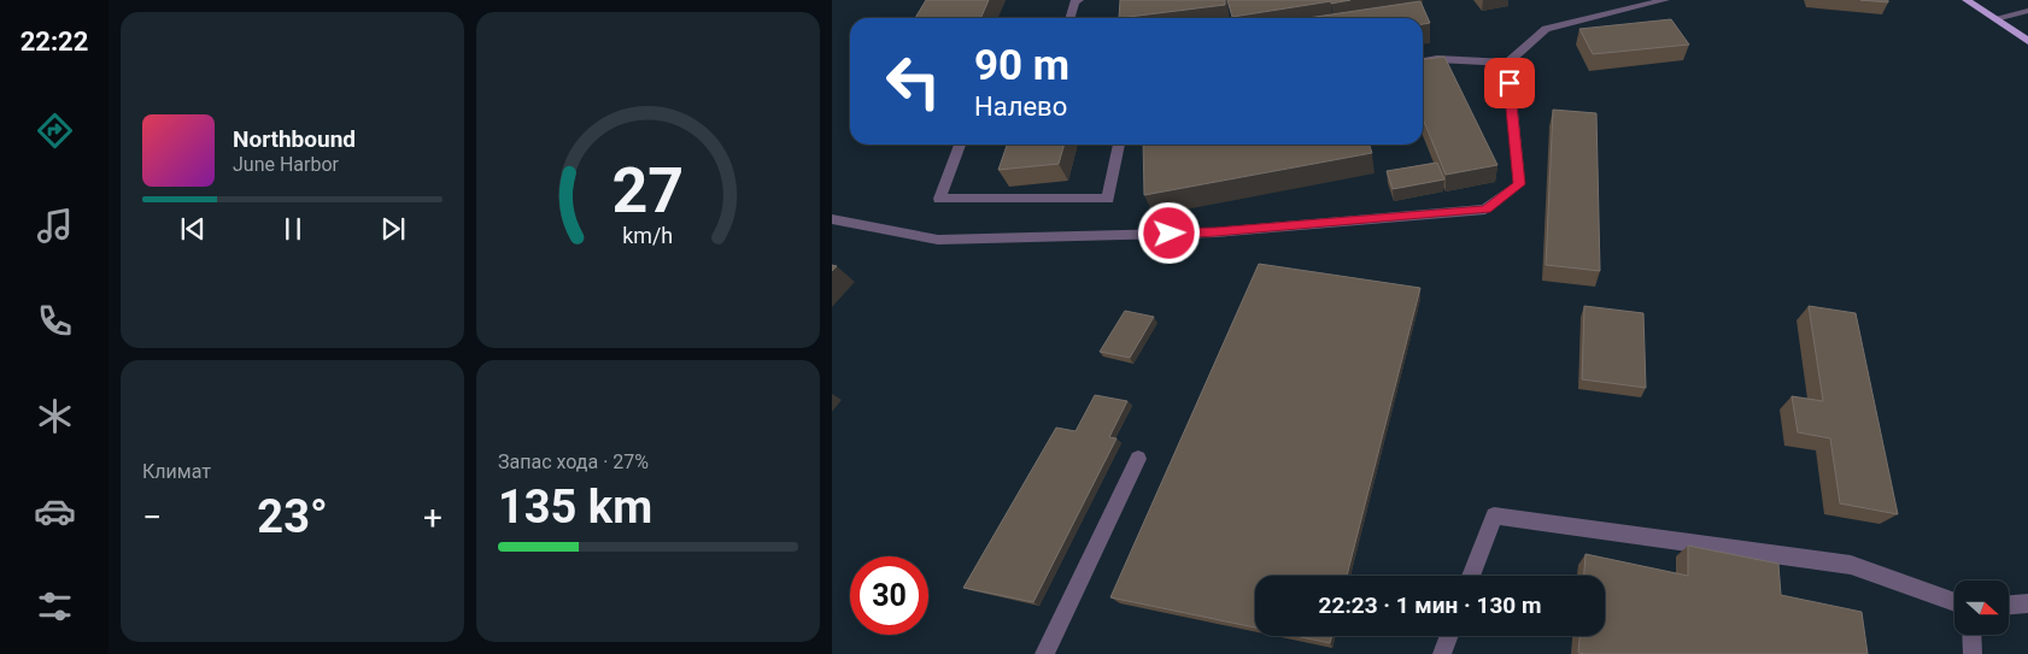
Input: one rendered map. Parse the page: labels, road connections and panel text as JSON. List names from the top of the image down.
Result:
{
  "north": "right",
  "page": {
    "tabs": "22:22",
    "turn": ["90 m", "Налево"],
    "song": ["Northbound", "June Harbor"],
    "tile": [
      "Климат",
      ["Запас хода · 27%", "135 km"]
    ],
    "heat": ["−", "23°", "+"],
    "limit": "30",
    "trip": "22:23 · 1 мин · 130 m",
    "gauge": ["27", "km/h"]
  }
}
